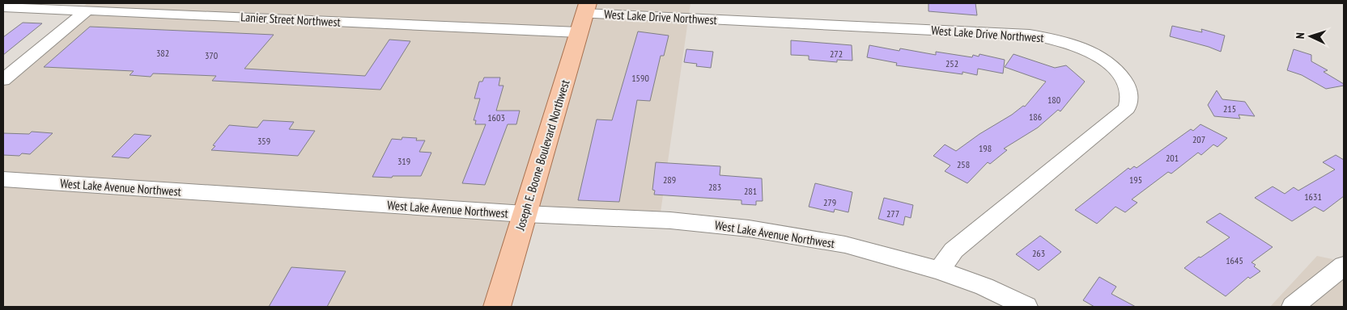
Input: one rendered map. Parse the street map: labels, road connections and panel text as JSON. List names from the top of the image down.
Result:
{
  "streets": {
    "main road": ["Joseph E. Boone Boulevard Northwest"],
    "street": ["West Lake Drive Northwest", "Lanier Street Northwest", "West Lake Avenue Northwest"]
  },
  "crossings": [
    ["West Lake Drive Northwest", "Lanier Street Northwest"],
    ["West Lake Drive Northwest", "Joseph E. Boone Boulevard Northwest"],
    ["West Lake Drive Northwest", "West Lake Avenue Northwest"],
    ["Lanier Street Northwest", "Joseph E. Boone Boulevard Northwest"],
    ["Joseph E. Boone Boulevard Northwest", "West Lake Avenue Northwest"]
  ],
  "house_numbers": [
    "382",
    "272",
    "370",
    "252",
    "1590",
    "180",
    "215",
    "186",
    "1603",
    "207",
    "359",
    "198",
    "201",
    "319",
    "258",
    "289",
    "195",
    "283",
    "281",
    "1631",
    "279",
    "277",
    "263",
    "1645"
  ],
  "north": "left"
}
